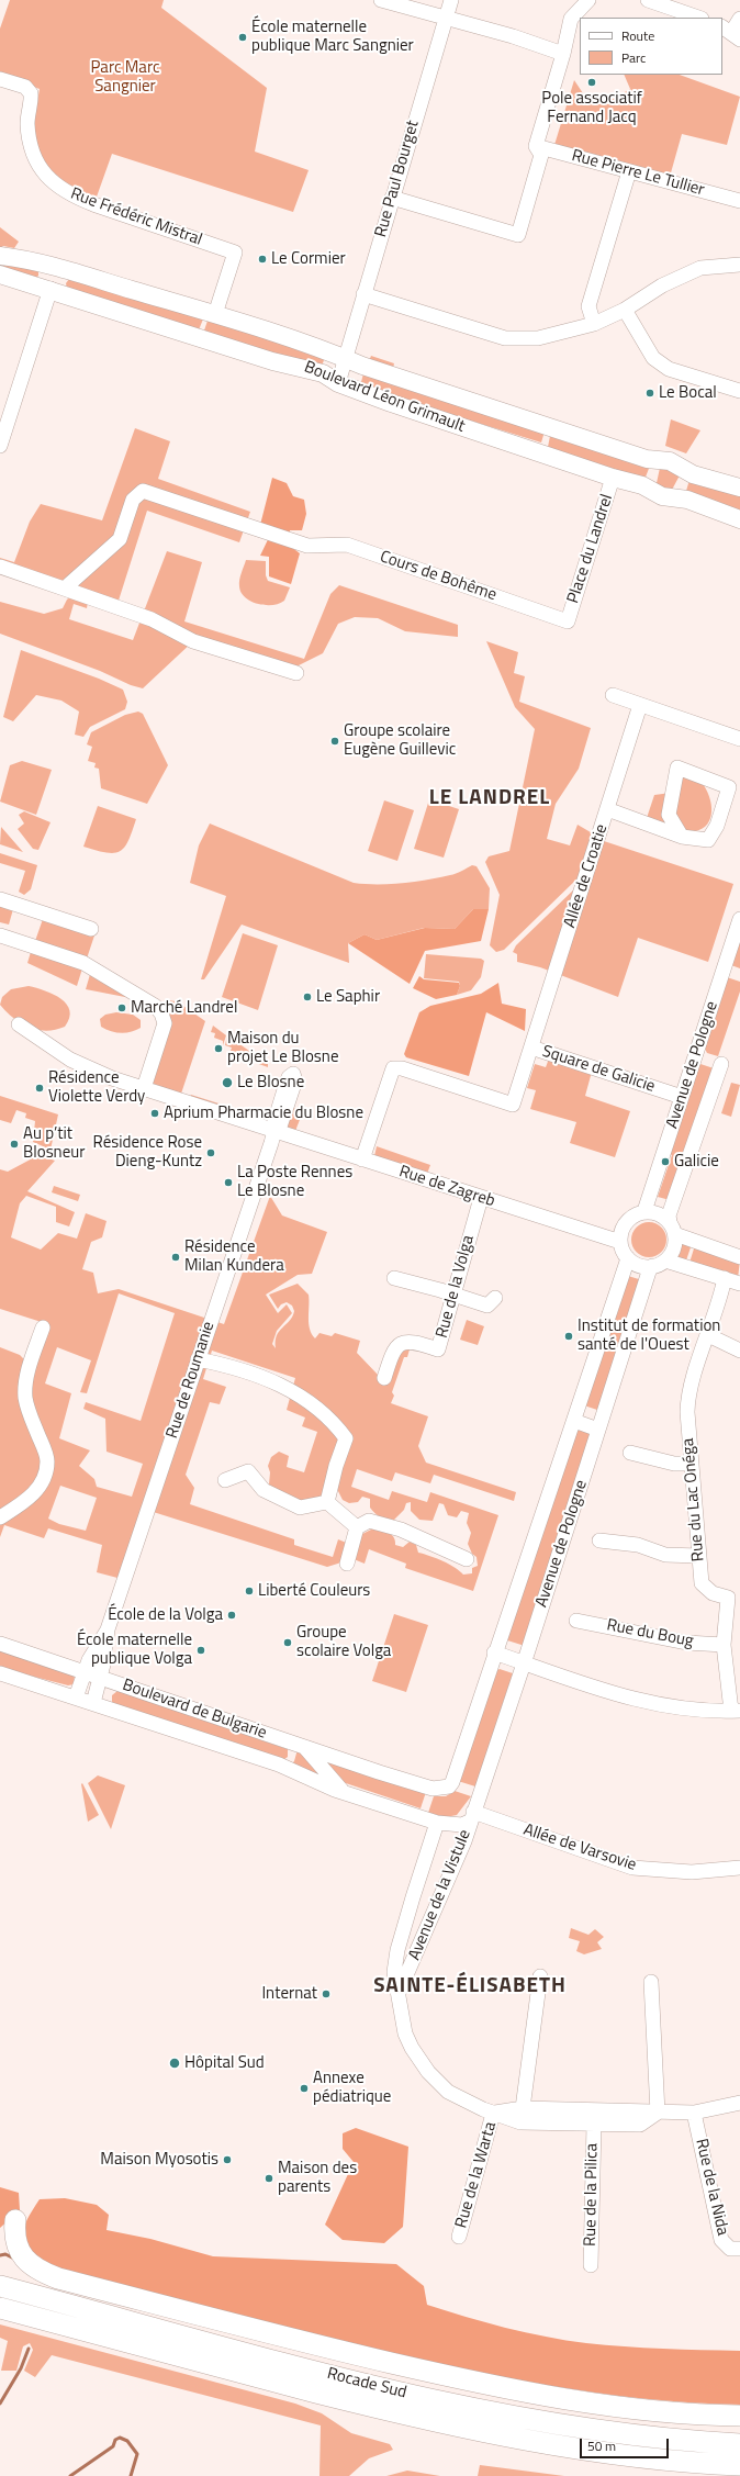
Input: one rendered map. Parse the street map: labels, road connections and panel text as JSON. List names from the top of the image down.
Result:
{
  "streets": {
    "highway": ["Rocade Sud"],
    "main road": ["Boulevard Léon Grimault"],
    "street": [
      "Rue Pierre Le Tullier",
      "Rue Paul Bourget",
      "Rue Frédéric Mistral",
      "Place du Landrel",
      "Cours de Bohême",
      "Allée de Croatie",
      "Avenue de Pologne",
      "Square de Galicie",
      "Rue de Zagreb",
      "Rue de la Volga",
      "Rue de Roumanie",
      "Rue du Lac Onéga",
      "Rue du Boug",
      "Boulevard de Bulgarie",
      "Allée de Varsovie",
      "Avenue de la Vistule",
      "Rue de la Warta",
      "Rue de la Nida",
      "Rue de la Pilica"
    ]
  },
  "crossings": [
    ["Rue Paul Bourget", "Boulevard Léon Grimault"],
    ["Rue Frédéric Mistral", "Boulevard Léon Grimault"],
    ["Boulevard Léon Grimault", "Place du Landrel"],
    ["Place du Landrel", "Cours de Bohême"],
    ["Allée de Croatie", "Square de Galicie"],
    ["Avenue de Pologne", "Square de Galicie"],
    ["Avenue de Pologne", "Rue de Zagreb"],
    ["Avenue de Pologne", "Boulevard de Bulgarie"],
    ["Avenue de Pologne", "Allée de Varsovie"],
    ["Avenue de Pologne", "Avenue de la Vistule"],
    ["Square de Galicie", "Rue de Zagreb"],
    ["Rue de Zagreb", "Rue de la Volga"],
    ["Rue de Zagreb", "Rue de Roumanie"],
    ["Rue de Roumanie", "Boulevard de Bulgarie"],
    ["Rue du Lac Onéga", "Rue du Boug"],
    ["Boulevard de Bulgarie", "Allée de Varsovie"],
    ["Boulevard de Bulgarie", "Avenue de la Vistule"],
    ["Allée de Varsovie", "Avenue de la Vistule"],
    ["Avenue de la Vistule", "Rue de la Warta"],
    ["Avenue de la Vistule", "Rue de la Pilica"]
  ],
  "districts": ["LE LANDREL", "SAINTE-ÉLISABETH"],
  "parks": ["Parc Marc Sangnier"],
  "places": [
    "École maternelle publique Marc Sangnier",
    "Pole associatif Fernand Jacq",
    "Le Cormier",
    "Le Bocal",
    "Groupe scolaire Eugène Guillevic",
    "Le Saphir",
    "Marché Landrel",
    "Maison du projet Le Blosne",
    "Le Blosne",
    "Résidence Violette Verdy",
    "Aprium Pharmacie du Blosne",
    "Au p’tit Blosneur",
    "Résidence Rose Dieng-Kuntz",
    "Galicie",
    "La Poste Rennes Le Blosne",
    "Résidence Milan Kundera",
    "Institut de formation santé de l'Ouest",
    "Liberté Couleurs",
    "École de la Volga",
    "Groupe scolaire Volga",
    "École maternelle publique Volga",
    "Internat",
    "Hôpital Sud",
    "Annexe pédiatrique",
    "Maison Myosotis",
    "Maison des parents"
  ],
  "legend": ["Route", "Parc"],
  "scale_bar": "50 m"
}
